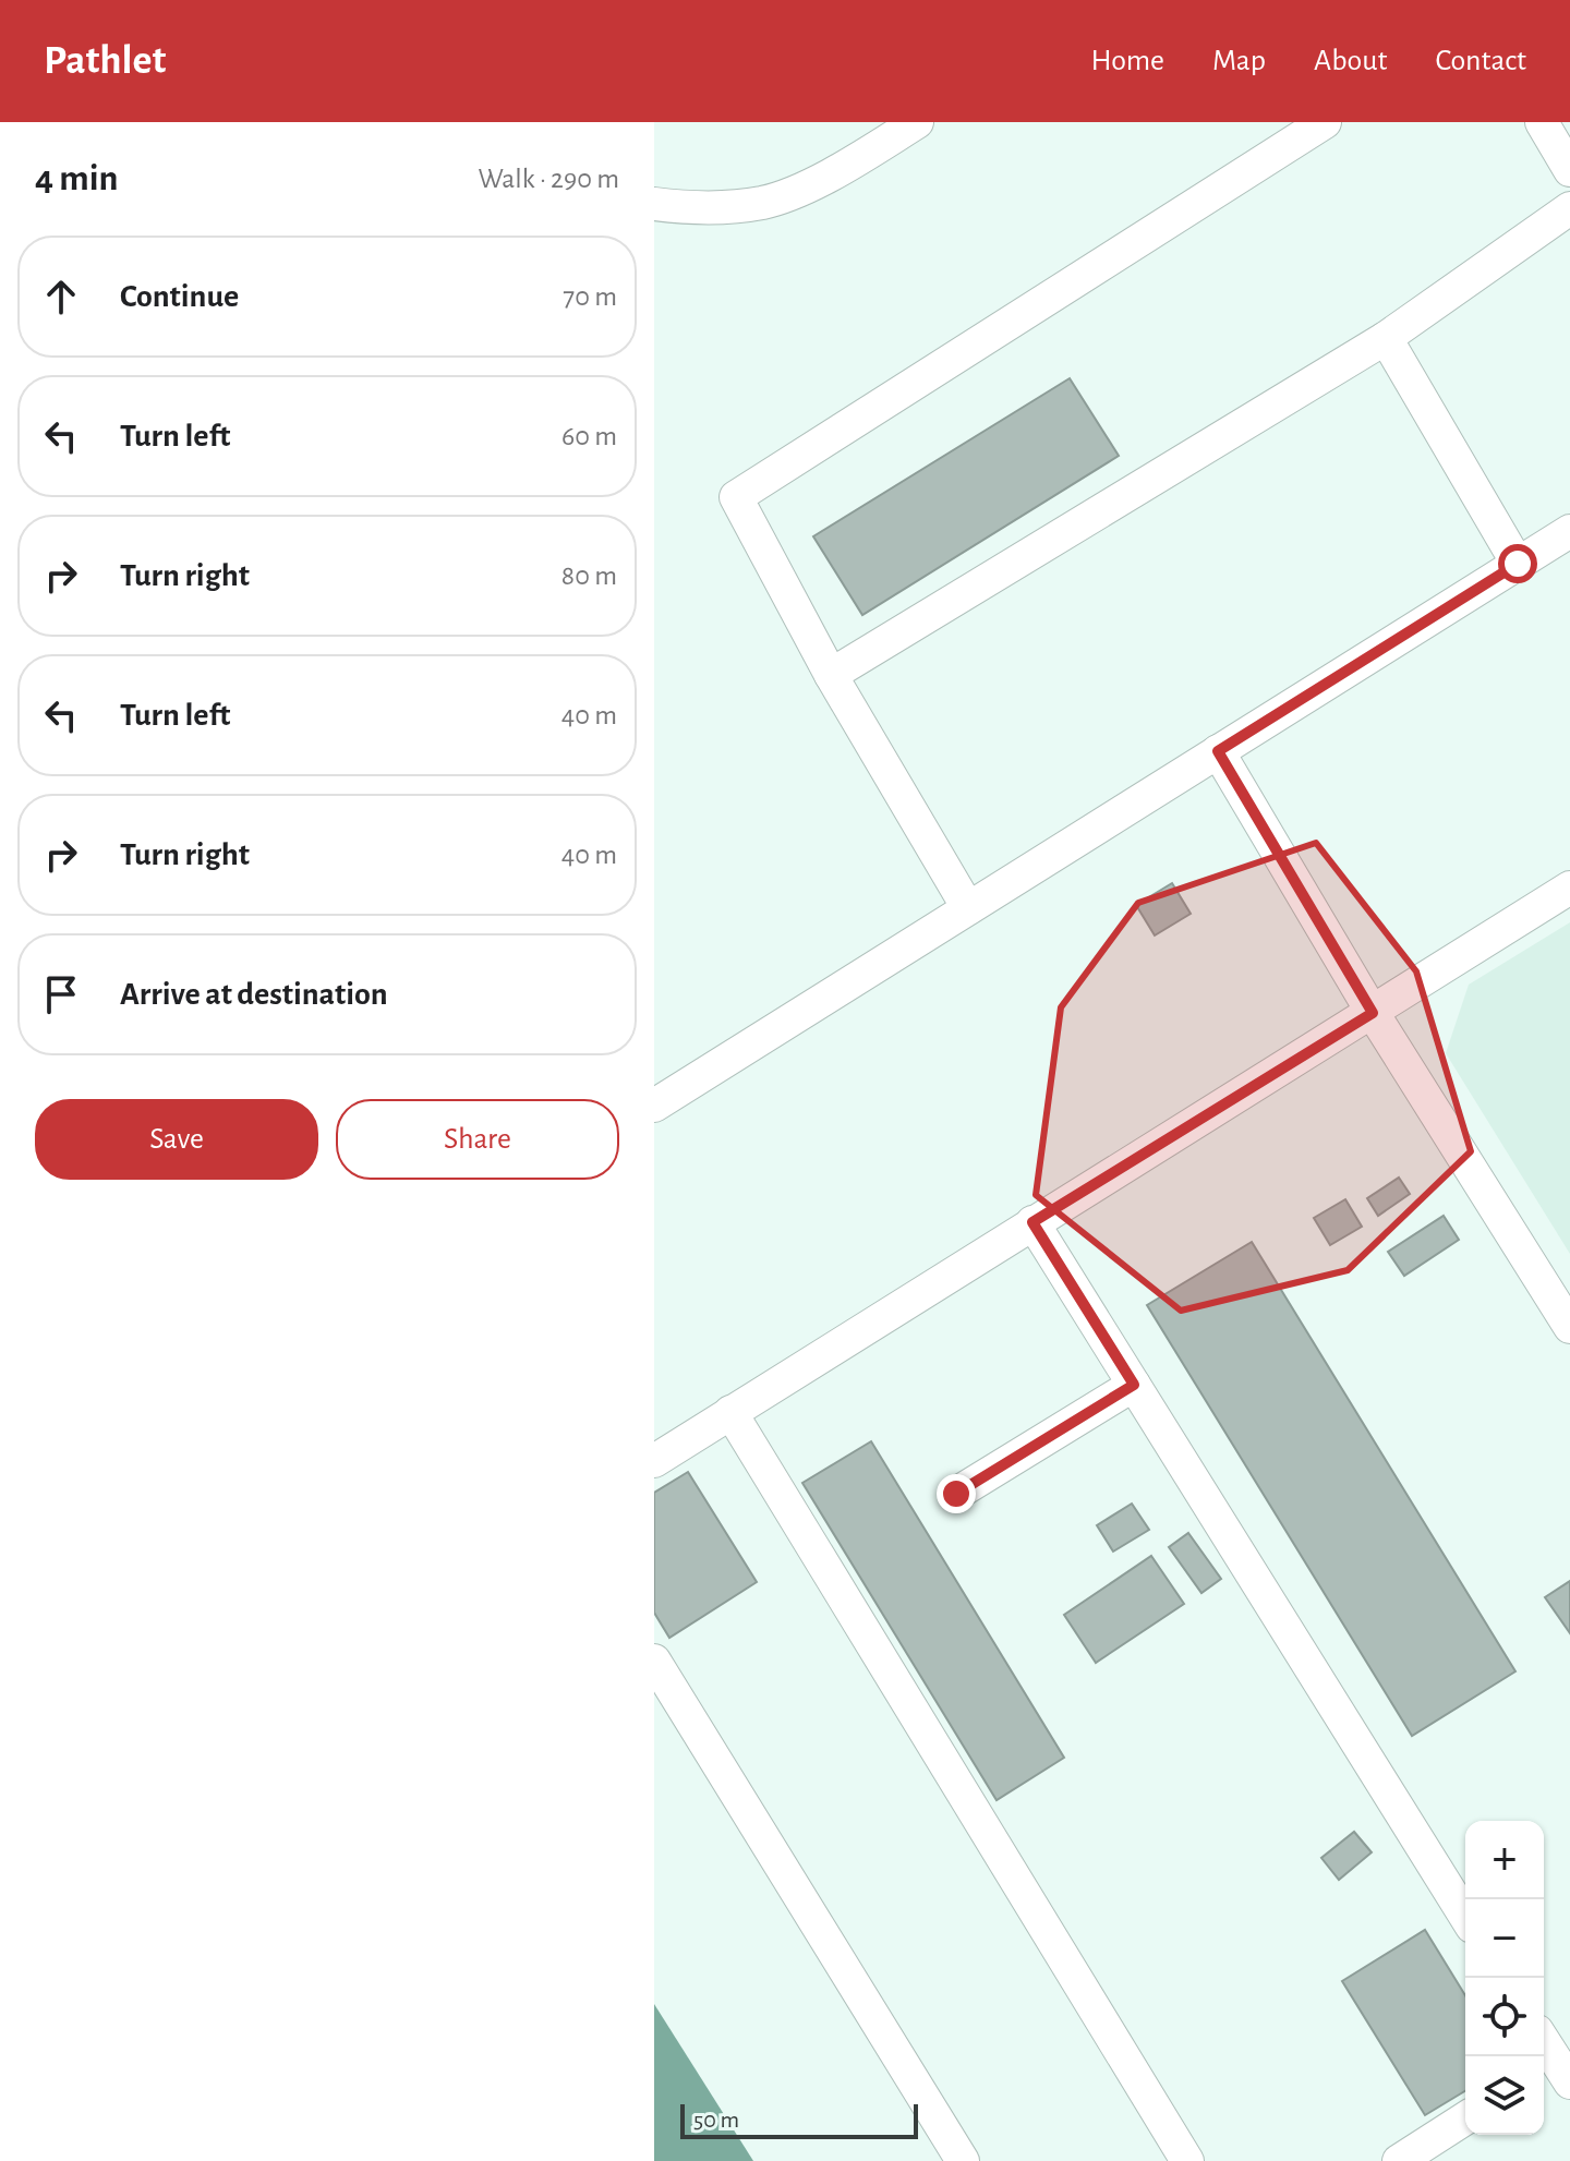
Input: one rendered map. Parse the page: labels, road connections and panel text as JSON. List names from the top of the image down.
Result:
{
  "scale_bar": "50 m",
  "page": {
    "header": "Pathlet",
    "nav": [
      "Home",
      "Map",
      "About",
      "Contact"
    ],
    "heading": ["4 min", "Walk · 290 m"],
    "list": [
      ["Continue", "70 m"],
      ["Turn left", "60 m"],
      ["Turn right", "80 m"],
      ["Turn left", "40 m"],
      ["Turn right", "40 m"],
      "Arrive at destination"
    ],
    "buttons": ["Save", "Share"],
    "map_buttons": ["+", "−"],
    "scale": "50 m"
  }
}
